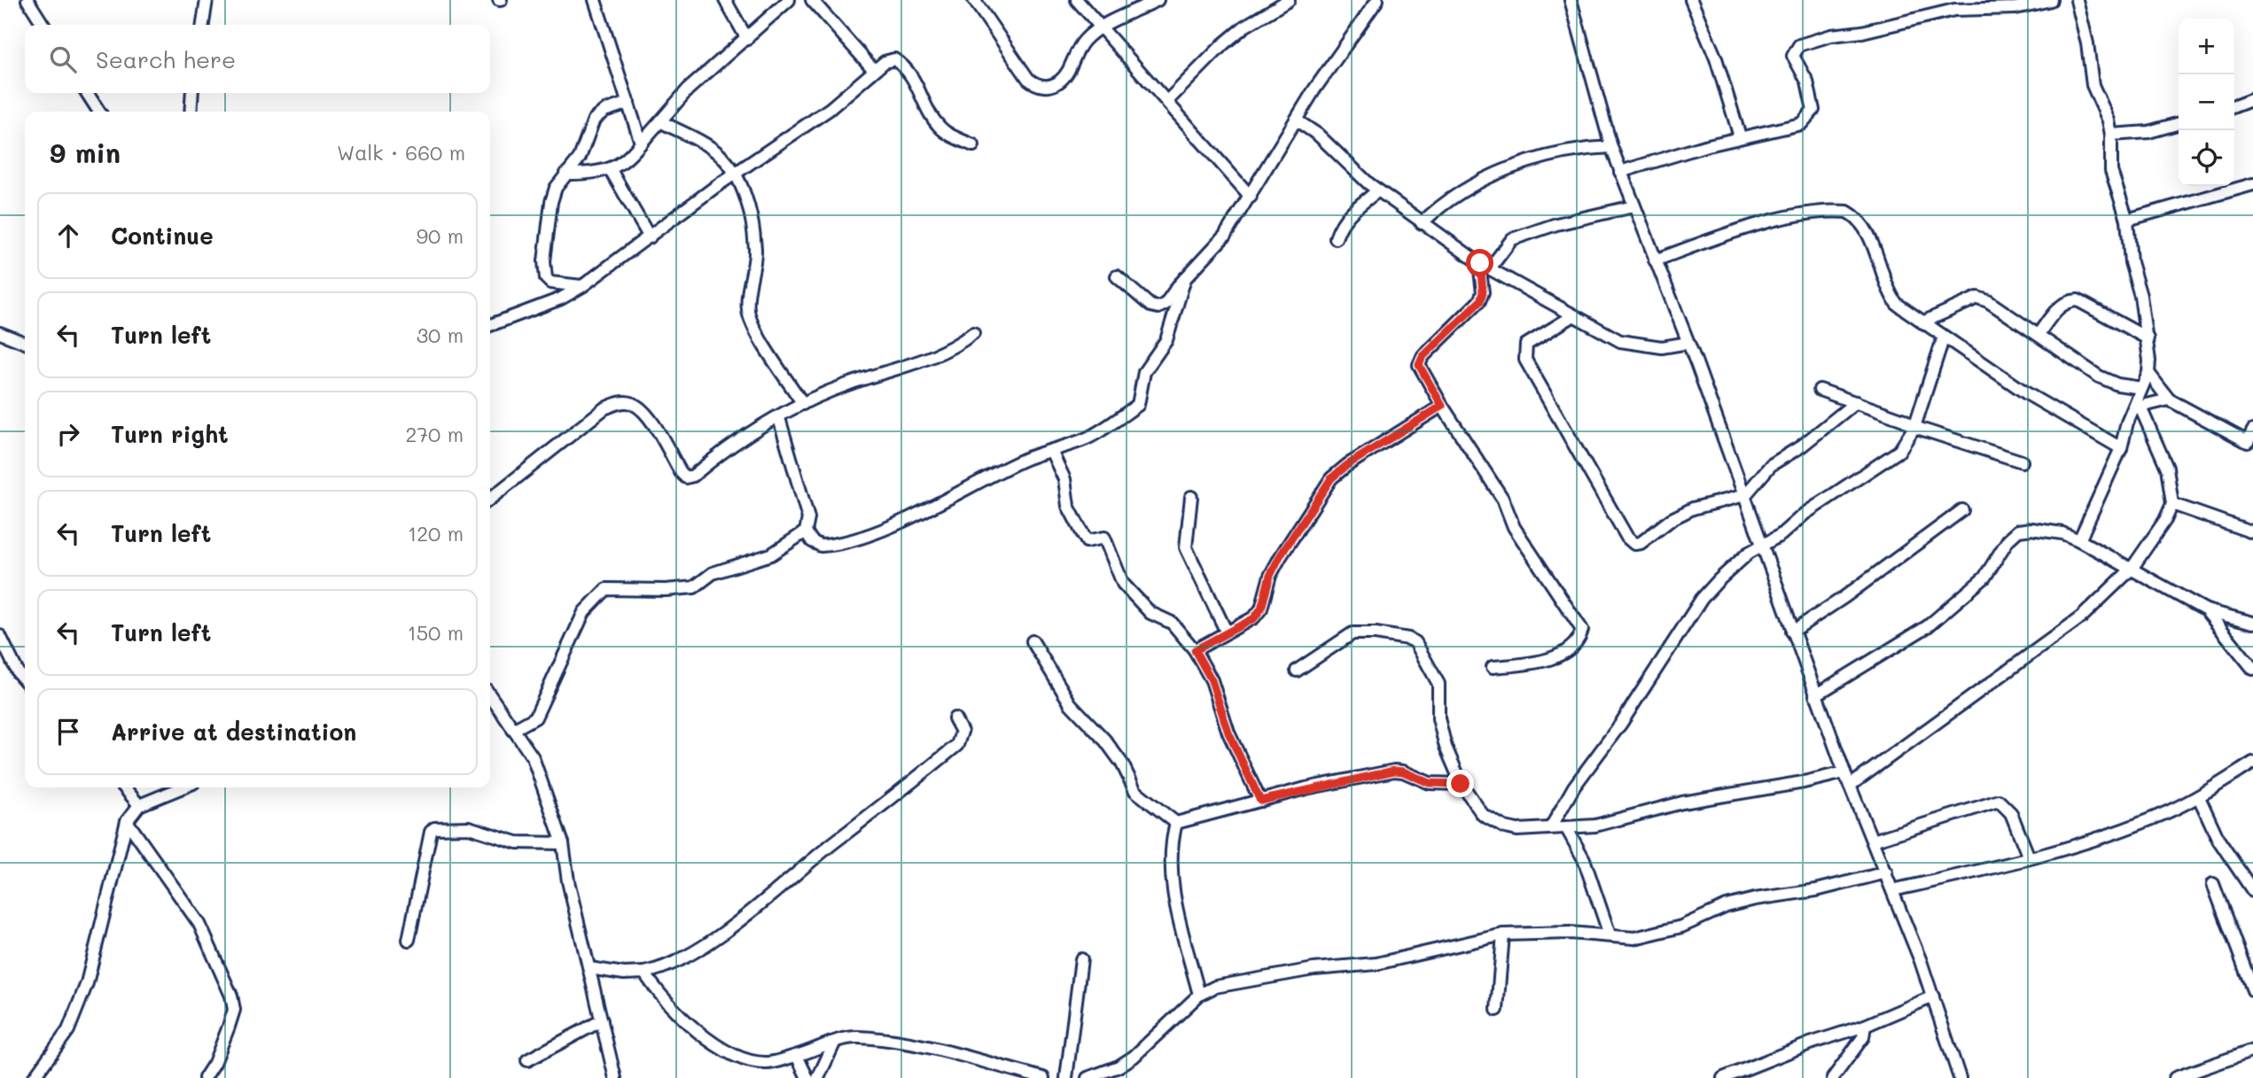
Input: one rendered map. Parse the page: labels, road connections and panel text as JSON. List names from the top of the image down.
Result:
{
  "page": {
    "map_buttons": ["+", "−"],
    "search": "Search here",
    "heading": ["9 min", "Walk · 660 m"],
    "list": [
      ["Continue", "90 m"],
      ["Turn left", "30 m"],
      ["Turn right", "270 m"],
      ["Turn left", "120 m"],
      ["Turn left", "150 m"],
      "Arrive at destination"
    ]
  }
}
